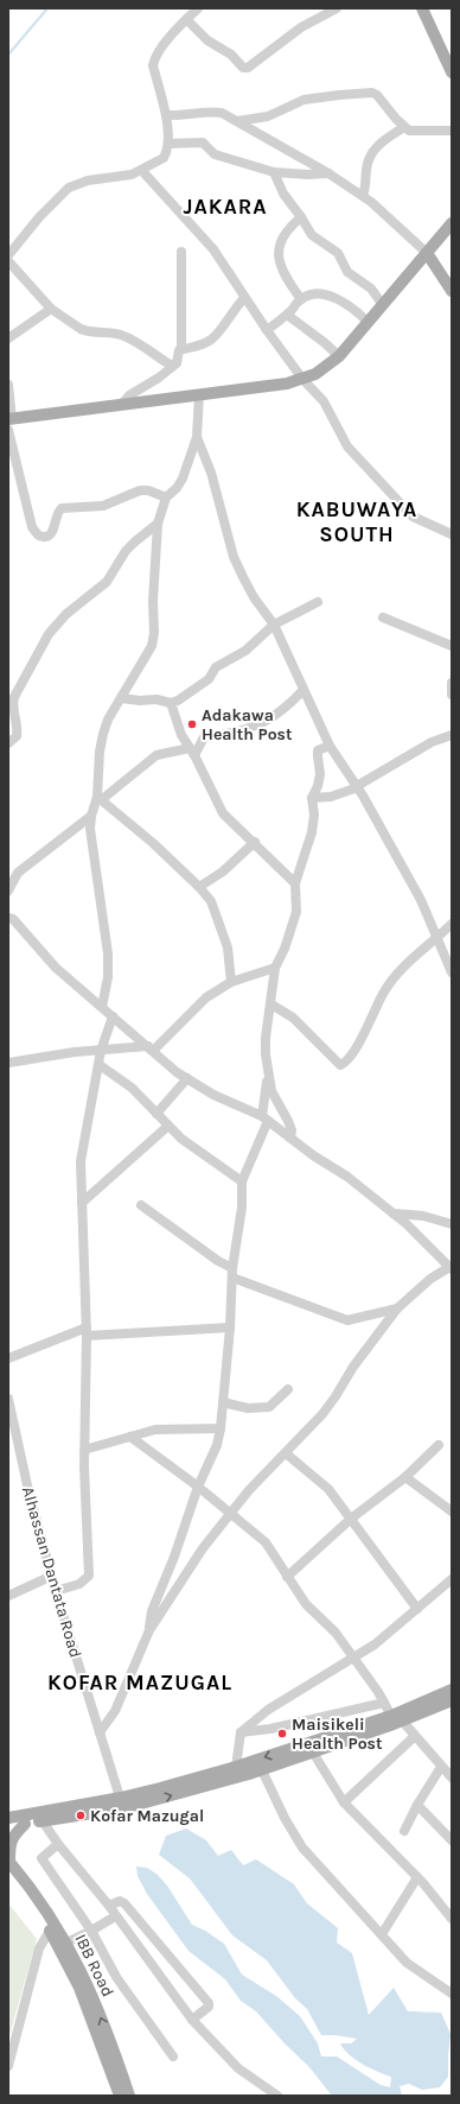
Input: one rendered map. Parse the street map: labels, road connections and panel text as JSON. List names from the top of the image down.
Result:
{
  "streets": {
    "main road": ["IBB Road"],
    "street": ["Alhassan Dantata Road"]
  },
  "districts": ["JAKARA", "KABUWAYA SOUTH", "KOFAR MAZUGAL"],
  "places": ["Adakawa Health Post", "Maisikeli Health Post", "Kofar Mazugal"]
}
